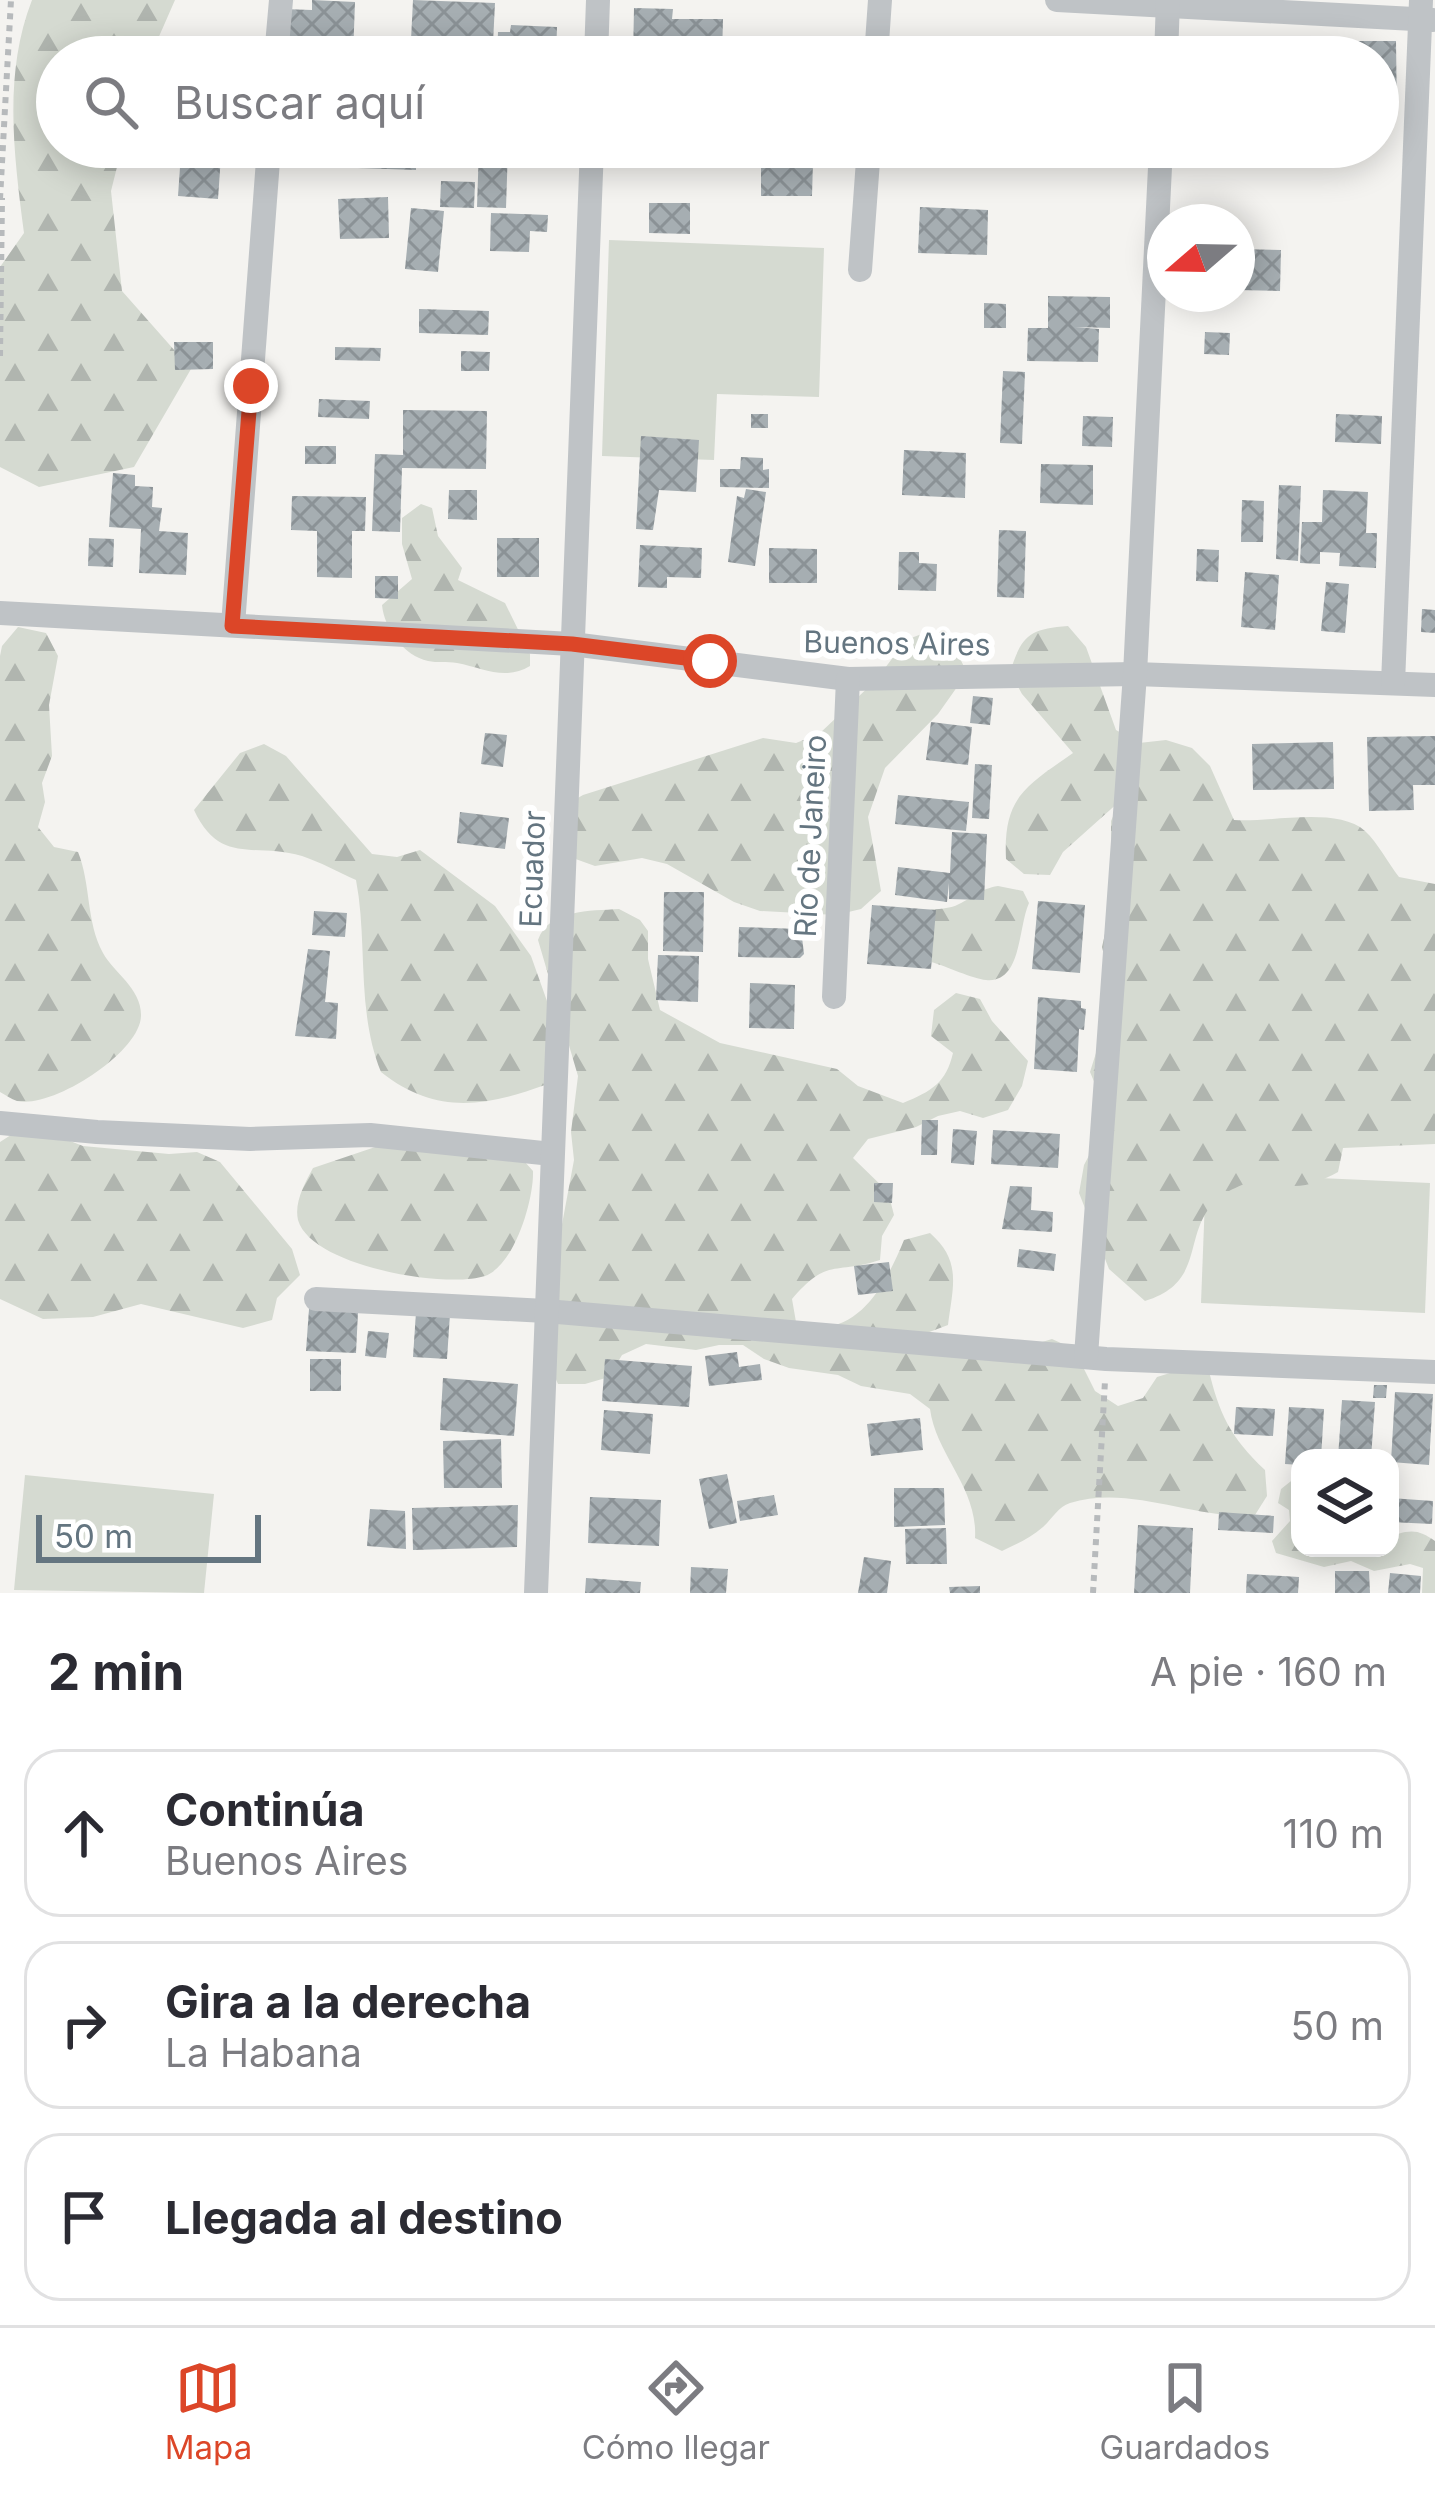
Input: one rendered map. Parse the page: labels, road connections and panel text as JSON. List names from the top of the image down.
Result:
{
  "streets": {
    "street": ["Buenos Aires", "Río de Janeiro", "Ecuador"]
  },
  "crossings": [
    ["Buenos Aires", "Río de Janeiro"],
    ["Buenos Aires", "Ecuador"]
  ],
  "scale_bar": "50 m",
  "north": "left",
  "page": {
    "search": "Buscar aquí",
    "scale": "50 m",
    "heading": ["2 min", "A pie · 160 m"],
    "list": [
      ["Continúa", "Buenos Aires", "110 m"],
      ["Gira a la derecha", "La Habana", "50 m"],
      "Llegada al destino"
    ],
    "nav": ["Mapa", "Cómo llegar", "Guardados"]
  }
}
